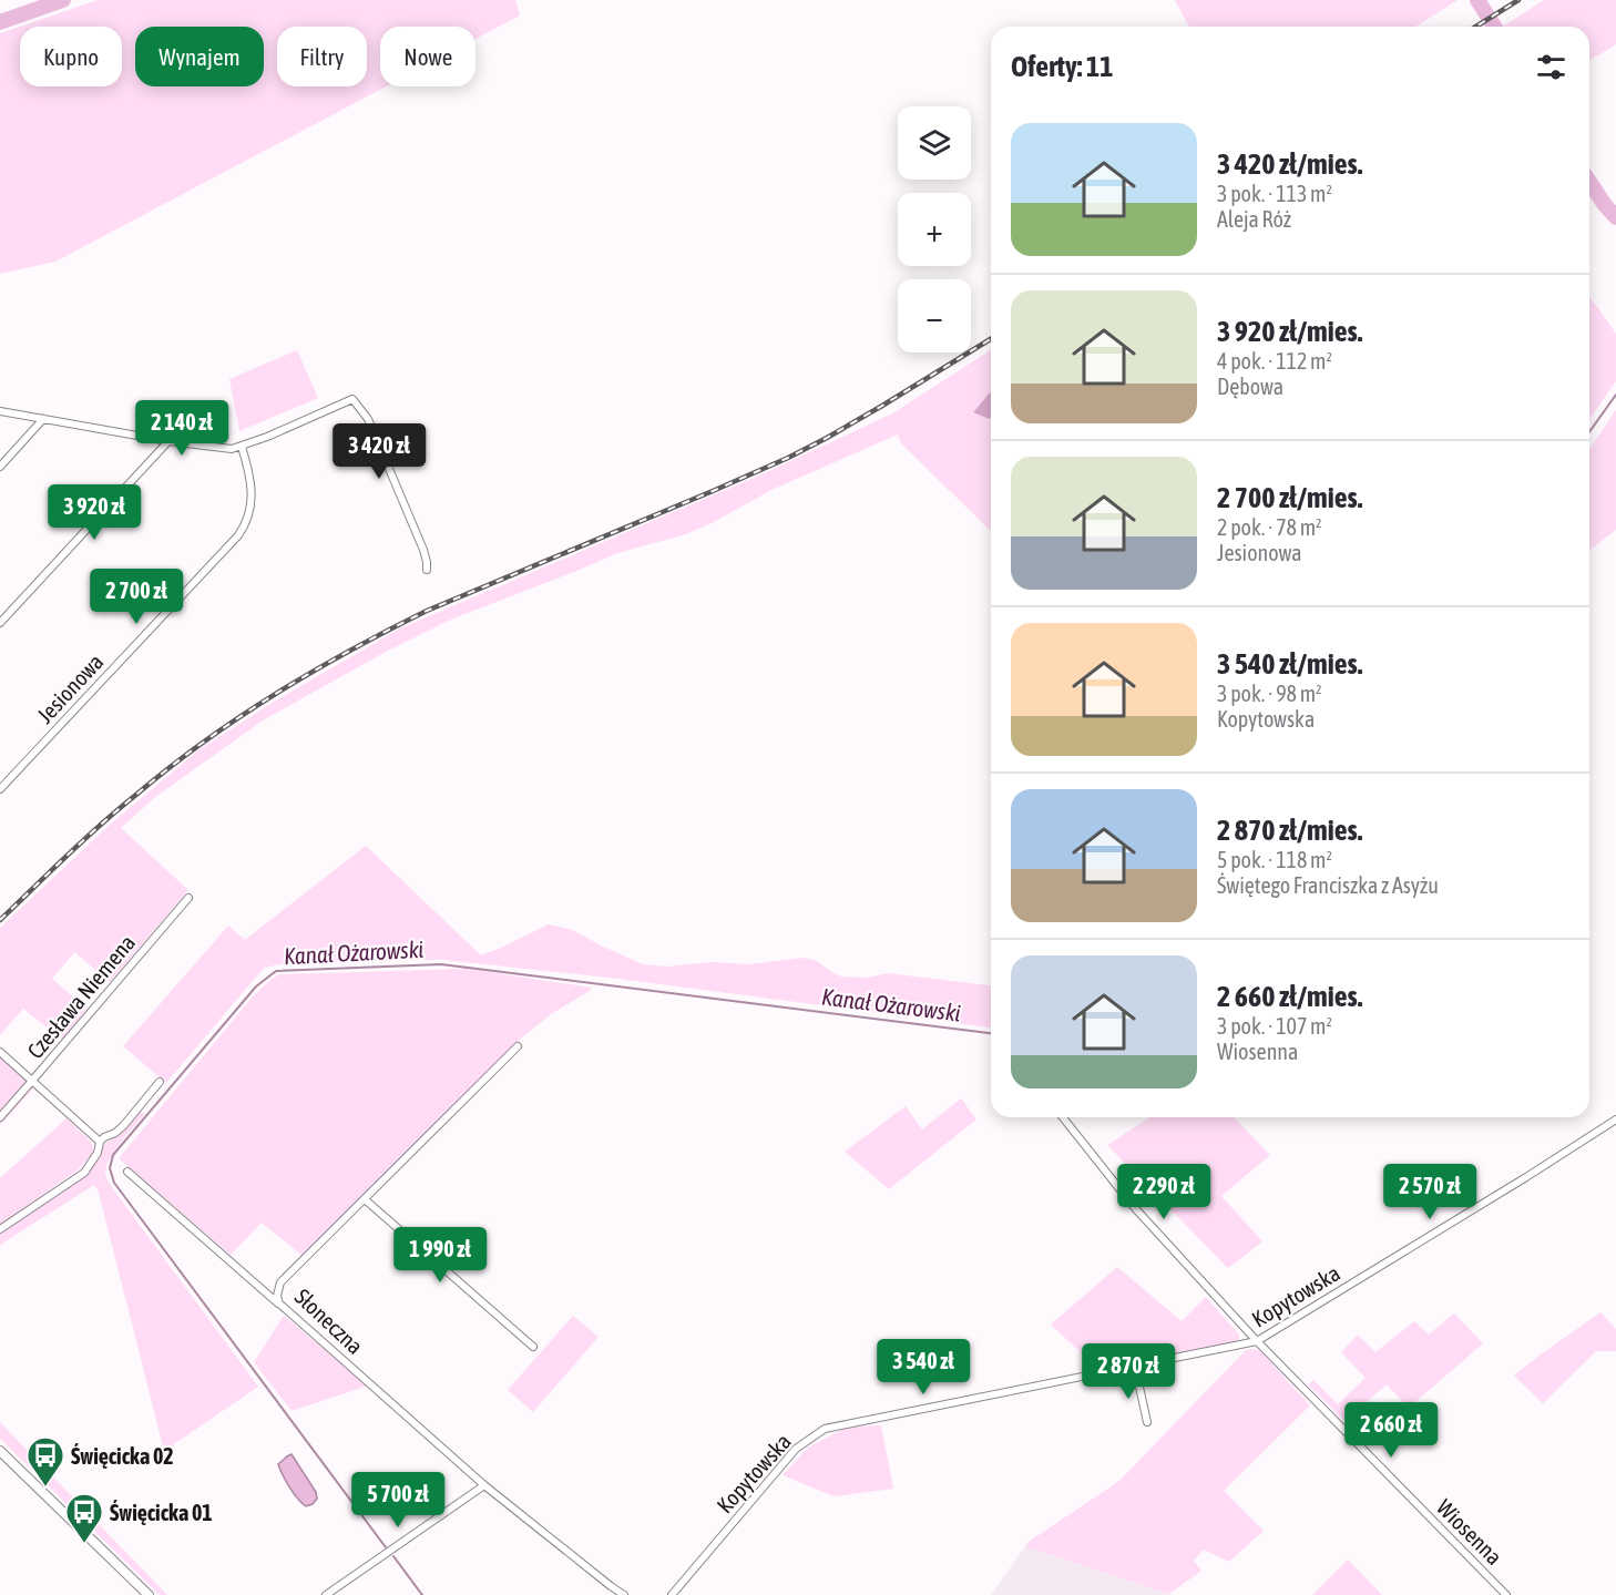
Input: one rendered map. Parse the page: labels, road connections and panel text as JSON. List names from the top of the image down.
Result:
{
  "streets": {
    "street": [
      "Jesionowa",
      "Czesława Niemena",
      "Kopytowska",
      "Słoneczna",
      "Wiosenna"
    ]
  },
  "crossings": [
    ["Kopytowska", "Wiosenna"]
  ],
  "water": ["Kanał Ożarowski"],
  "places": {
    "bus stop": ["Święcicka 02", "Święcicka 01"]
  },
  "page": {
    "chip": [
      "Kupno",
      "Wynajem",
      "Filtry",
      "Nowe"
    ],
    "heading": "Oferty: 11",
    "map_buttons": ["+", "−"],
    "list": [
      {
        "name": "3 420 zł/mies.",
        "note": "3 pok. · 113 m² · Aleja Róż"
      },
      {
        "name": "3 920 zł/mies.",
        "note": "4 pok. · 112 m² · Dębowa"
      },
      {
        "name": "2 700 zł/mies.",
        "note": "2 pok. · 78 m² · Jesionowa"
      },
      {
        "name": "3 540 zł/mies.",
        "note": "3 pok. · 98 m² · Kopytowska"
      },
      {
        "name": "2 870 zł/mies.",
        "note": "5 pok. · 118 m² · Świętego Franciszka z Asyżu"
      },
      {
        "name": "2 660 zł/mies.",
        "note": "3 pok. · 107 m² · Wiosenna"
      }
    ],
    "price": [
      "2 140 zł",
      "3 420 zł",
      "3 920 zł",
      "2 700 zł",
      "2 290 zł",
      "2 570 zł",
      "1 990 zł",
      "3 540 zł",
      "2 870 zł",
      "2 660 zł",
      "5 700 zł"
    ]
  }
}
